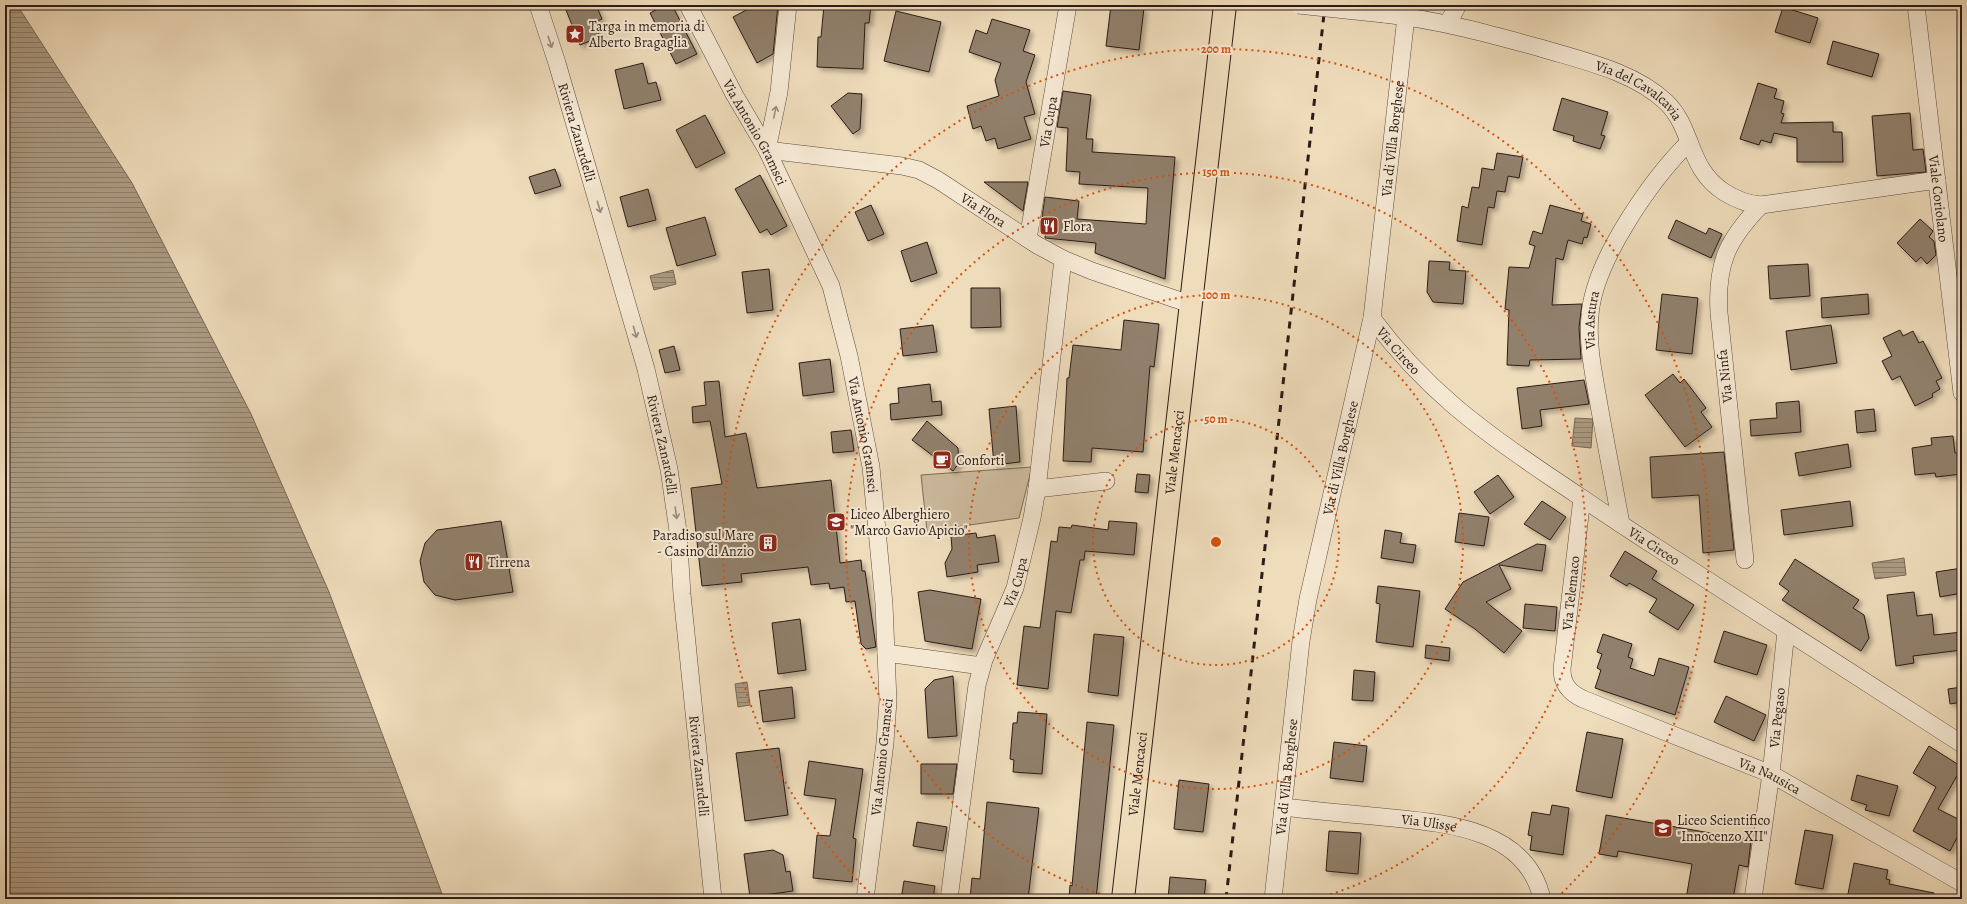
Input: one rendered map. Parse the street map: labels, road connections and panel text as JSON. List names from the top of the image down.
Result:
{
  "streets": {
    "main road": ["Viale Mencacci"],
    "street": [
      "Via del Cavalcavia",
      "Via Cupa",
      "Riviera Zanardelli",
      "Via Antonio Gramsci",
      "Via di Villa Borghese",
      "Viale Coriolano",
      "Via Flora",
      "Via Astura",
      "Via Circeo",
      "Via Ninfa",
      "Via Telemaco",
      "Via Pegaso",
      "Via Nausica",
      "Via Ulisse"
    ]
  },
  "crossings": [
    ["Via del Cavalcavia", "Via di Villa Borghese"],
    ["Via del Cavalcavia", "Viale Coriolano"],
    ["Via del Cavalcavia", "Via Astura"],
    ["Via del Cavalcavia", "Via Ninfa"],
    ["Via Cupa", "Via Flora"],
    ["Via Antonio Gramsci", "Via Flora"],
    ["Via di Villa Borghese", "Via Circeo"],
    ["Via di Villa Borghese", "Via Ulisse"],
    ["Via Flora", "Viale Mencacci"],
    ["Via Astura", "Via Circeo"],
    ["Via Circeo", "Via Telemaco"],
    ["Via Circeo", "Via Pegaso"],
    ["Via Telemaco", "Via Nausica"],
    ["Via Pegaso", "Via Nausica"]
  ],
  "one_way": ["Riviera Zanardelli"],
  "places": {
    "place": ["Targa in memoria di Alberto Bragaglia"],
    "restaurant": ["Flora", "Tirrena"],
    "cafe": ["Conforti"],
    "school or university": ["Liceo Alberghiero \"Marco Gavio Apicio\"", "Liceo Scientifico \"Innocenzo XII\""],
    "building": ["Paradiso sul Mare - Casino di Anzio"]
  },
  "rings": [
    "200 m",
    "150 m",
    "100 m",
    "50 m"
  ]
}
